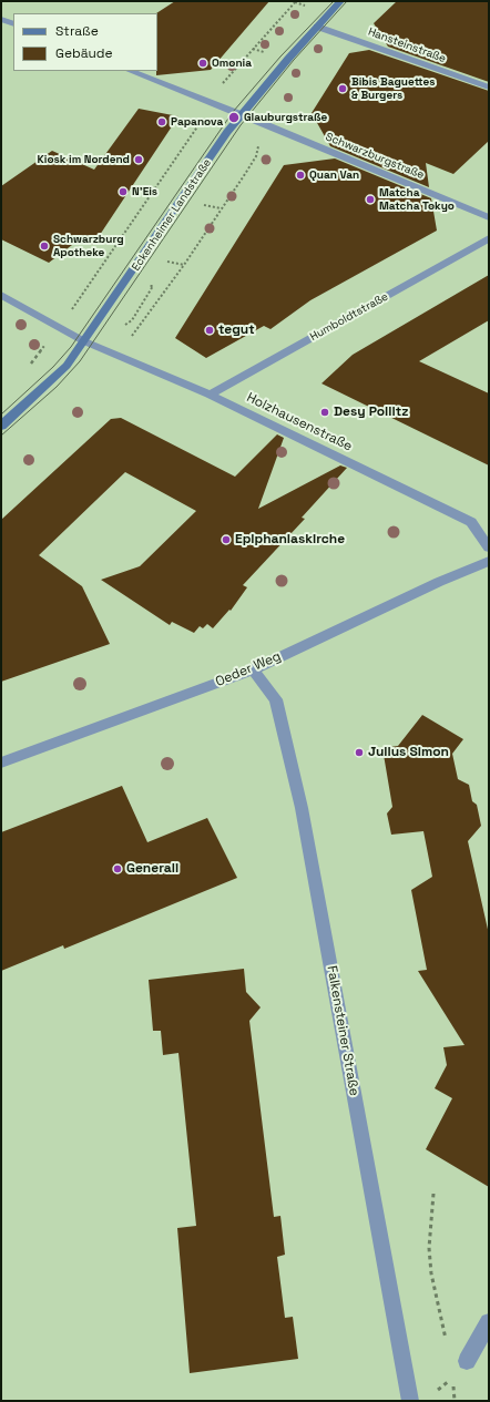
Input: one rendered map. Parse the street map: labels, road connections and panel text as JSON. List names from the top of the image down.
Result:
{
  "streets": {
    "main road": ["Eckenheimer Landstraße"],
    "street": [
      "Hansteinstraße",
      "Schwarzburgstraße",
      "Humboldtstraße",
      "Holzhausenstraße",
      "Oeder Weg",
      "Falkensteiner Straße"
    ]
  },
  "crossings": [
    ["Hansteinstraße", "Eckenheimer Landstraße"],
    ["Schwarzburgstraße", "Eckenheimer Landstraße"],
    ["Eckenheimer Landstraße", "Holzhausenstraße"],
    ["Humboldtstraße", "Holzhausenstraße"],
    ["Oeder Weg", "Falkensteiner Straße"]
  ],
  "places": [
    "Omonia",
    "Bibis Baguettes & Burgers",
    "Glauburgstraße",
    "Papanova",
    "Kiosk im Nordend",
    "Quan Van",
    "N'Eis",
    "Matcha Matcha Tokyo",
    "Schwarzburg Apotheke",
    "tegut",
    "Desy Pollitz",
    "Epiphaniaskirche",
    "Julius Simon",
    "Generali"
  ],
  "legend": ["Straße", "Gebäude"]
}
